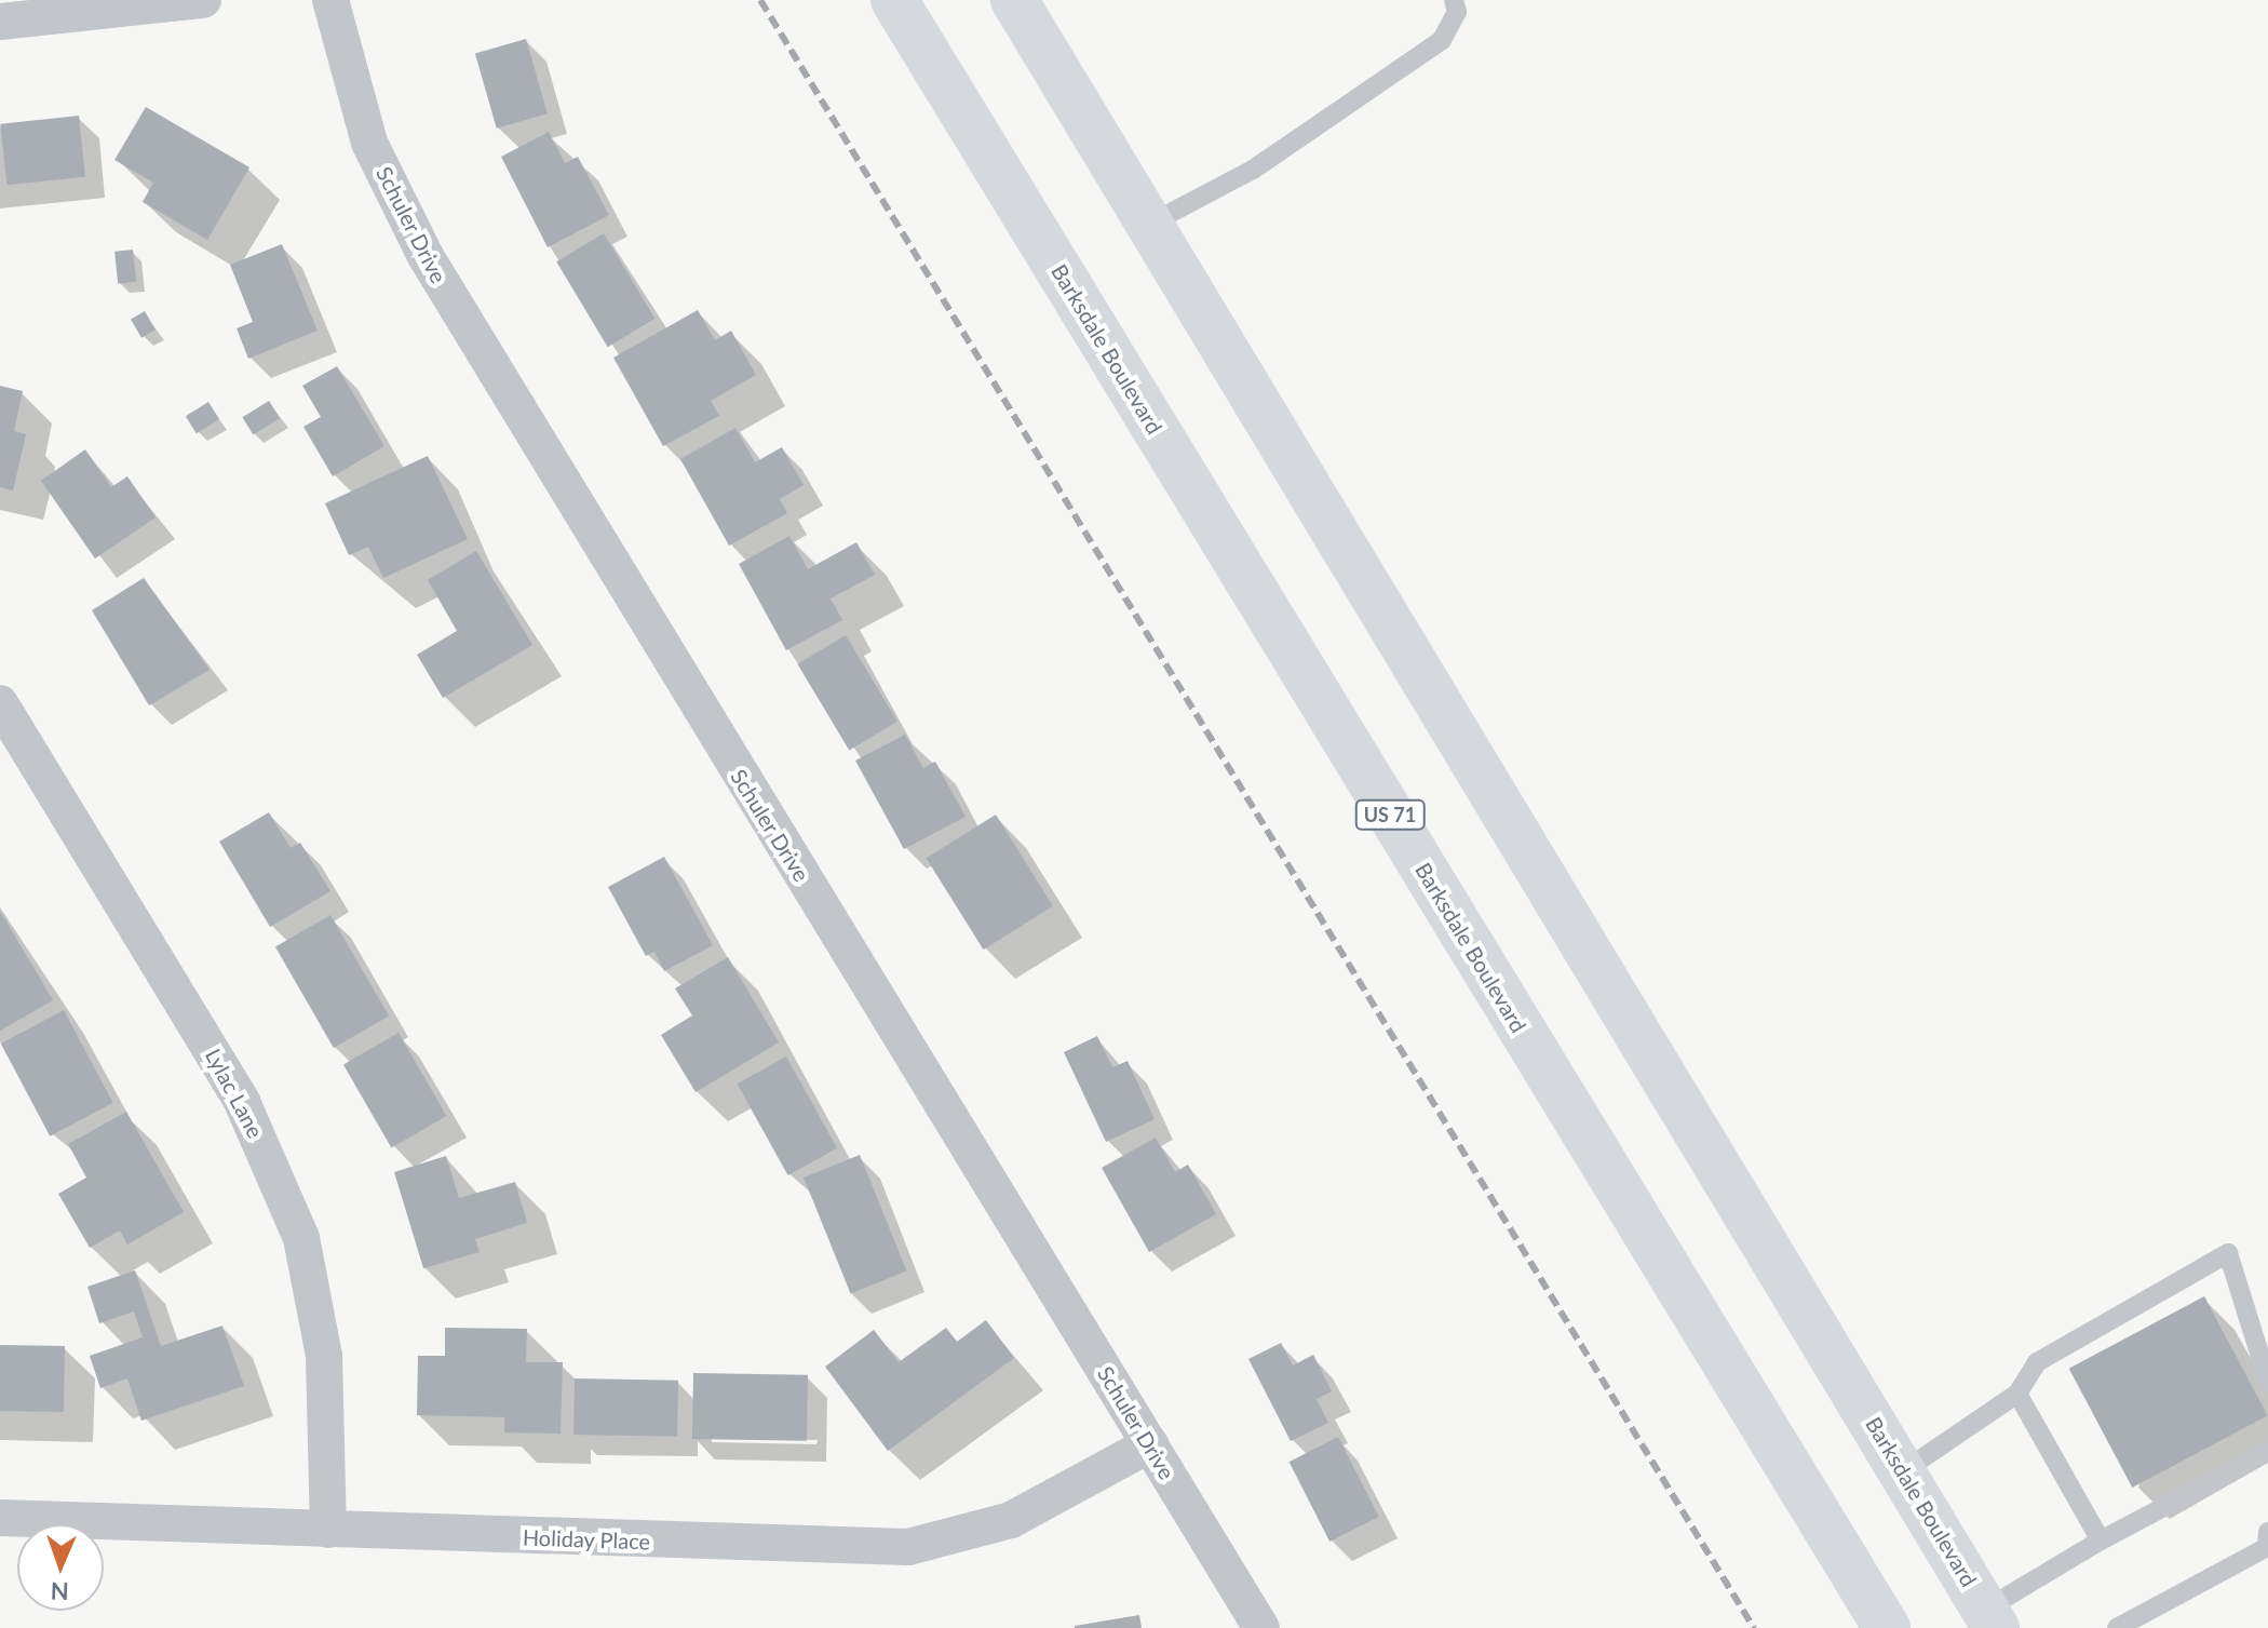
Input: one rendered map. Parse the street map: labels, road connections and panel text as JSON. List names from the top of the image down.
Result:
{
  "streets": {
    "main road": ["Barksdale Boulevard", "US 71"],
    "street": ["Schuler Drive", "Lylac Lane", "Holiday Place"]
  },
  "crossings": [
    ["Schuler Drive", "Holiday Place"],
    ["Lylac Lane", "Holiday Place"]
  ],
  "north": "bottom"
}
